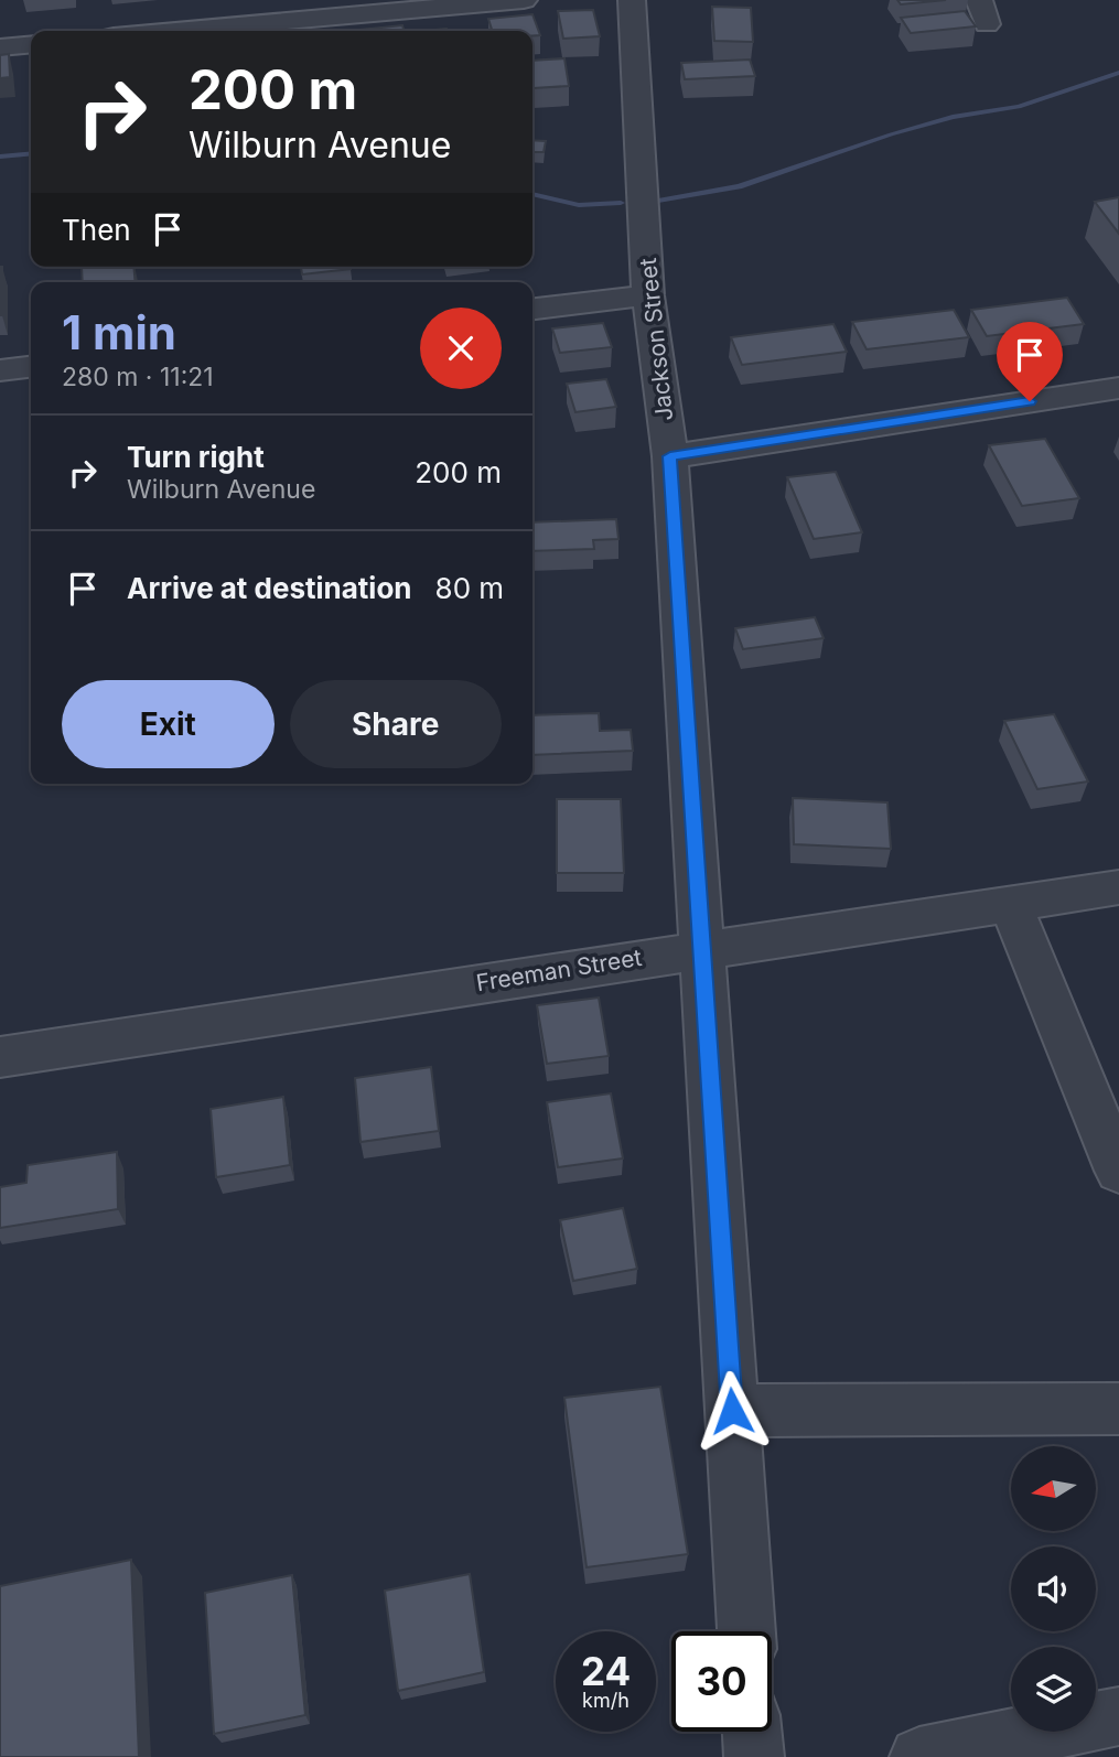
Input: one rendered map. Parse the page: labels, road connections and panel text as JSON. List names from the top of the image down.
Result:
{
  "streets": {
    "street": ["Jackson Street", "Freeman Street"]
  },
  "crossings": [
    ["Jackson Street", "Freeman Street"]
  ],
  "north": "left",
  "page": {
    "turn": ["200 m", "Wilburn Avenue"],
    "then": "Then",
    "heading": ["1 min", "280 m · 11:21"],
    "list": [
      {
        "name": "Turn right",
        "note": "Wilburn Avenue",
        "value": "200 m"
      },
      {
        "name": "Arrive at destination",
        "value": "80 m"
      }
    ],
    "buttons": ["Exit", "Share"],
    "speed": "24 km/h",
    "limit": "30"
  }
}
